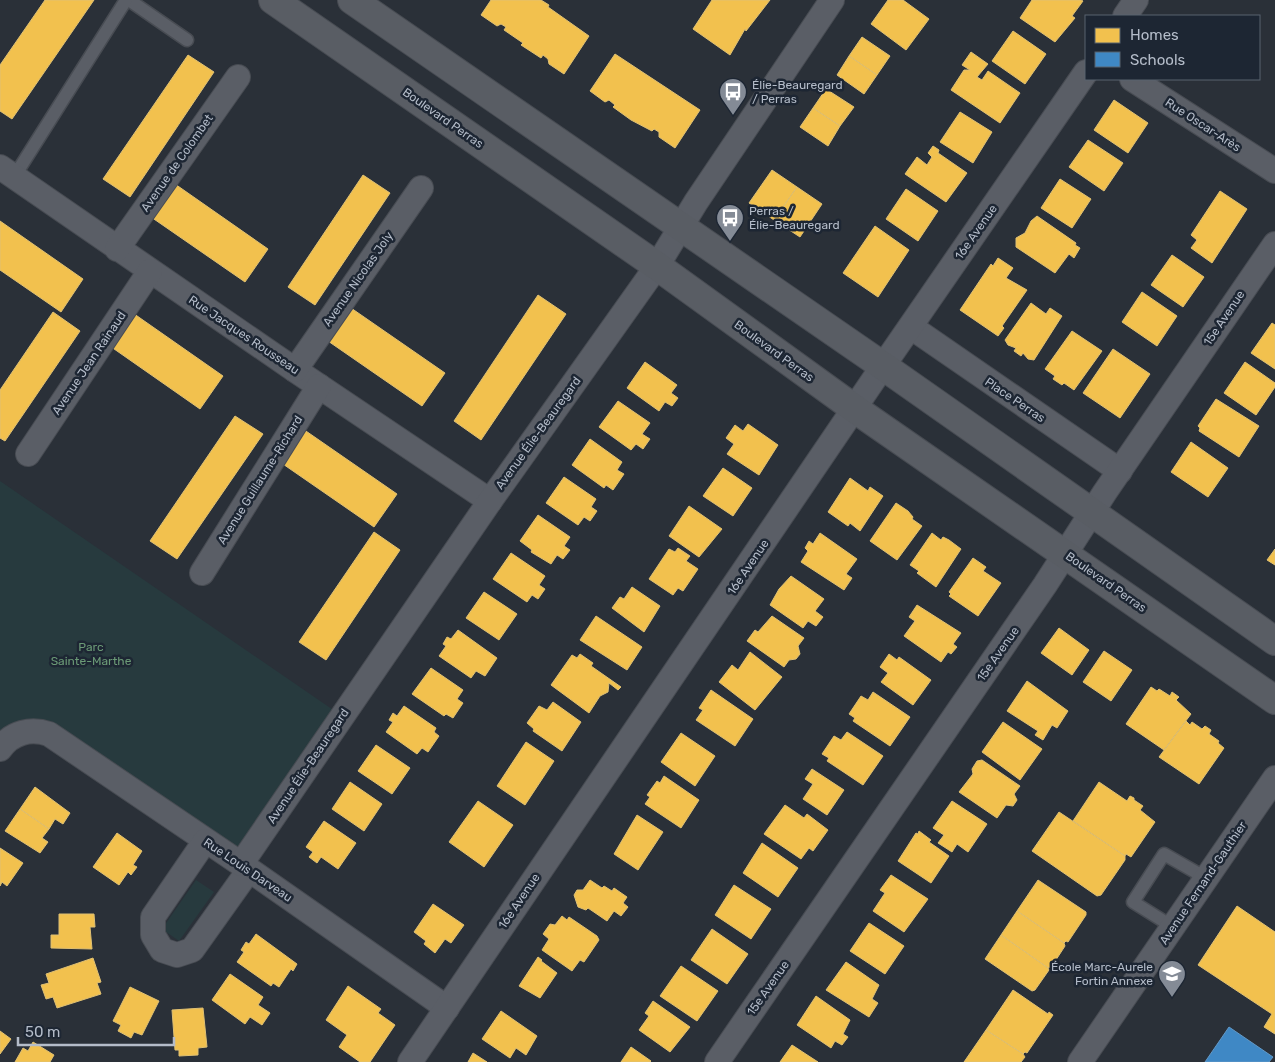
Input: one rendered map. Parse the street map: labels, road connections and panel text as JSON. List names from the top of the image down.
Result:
{
  "streets": {
    "main road": ["Boulevard Perras"],
    "street": [
      "Rue Oscar-Arès",
      "Avenue de Colombet",
      "16e Avenue",
      "Avenue Nicolas Joly",
      "15e Avenue",
      "Rue Jacques Rousseau",
      "Avenue Jean Rainaud",
      "Place Perras",
      "Avenue Élie-Beauregard",
      "Avenue Guillaume-Richard",
      "Rue Louis Darveau",
      "Avenue Fernand-Gauthier"
    ]
  },
  "crossings": [
    ["Boulevard Perras", "16e Avenue"],
    ["Boulevard Perras", "15e Avenue"],
    ["Boulevard Perras", "Avenue Élie-Beauregard"],
    ["Avenue de Colombet", "Rue Jacques Rousseau"],
    ["16e Avenue", "Place Perras"],
    ["16e Avenue", "Rue Louis Darveau"],
    ["Avenue Nicolas Joly", "Rue Jacques Rousseau"],
    ["15e Avenue", "Place Perras"],
    ["Rue Jacques Rousseau", "Avenue Jean Rainaud"],
    ["Rue Jacques Rousseau", "Avenue Élie-Beauregard"],
    ["Rue Jacques Rousseau", "Avenue Guillaume-Richard"],
    ["Avenue Élie-Beauregard", "Rue Louis Darveau"]
  ],
  "parks": ["Parc Sainte-Marthe"],
  "places": {
    "bus stop": ["Élie-Beauregard / Perras", "Perras / Élie-Beauregard"],
    "school or university": ["École Marc-Aurele Fortin Annexe"]
  },
  "legend": ["Homes", "Schools"],
  "scale_bar": "50 m"
}
